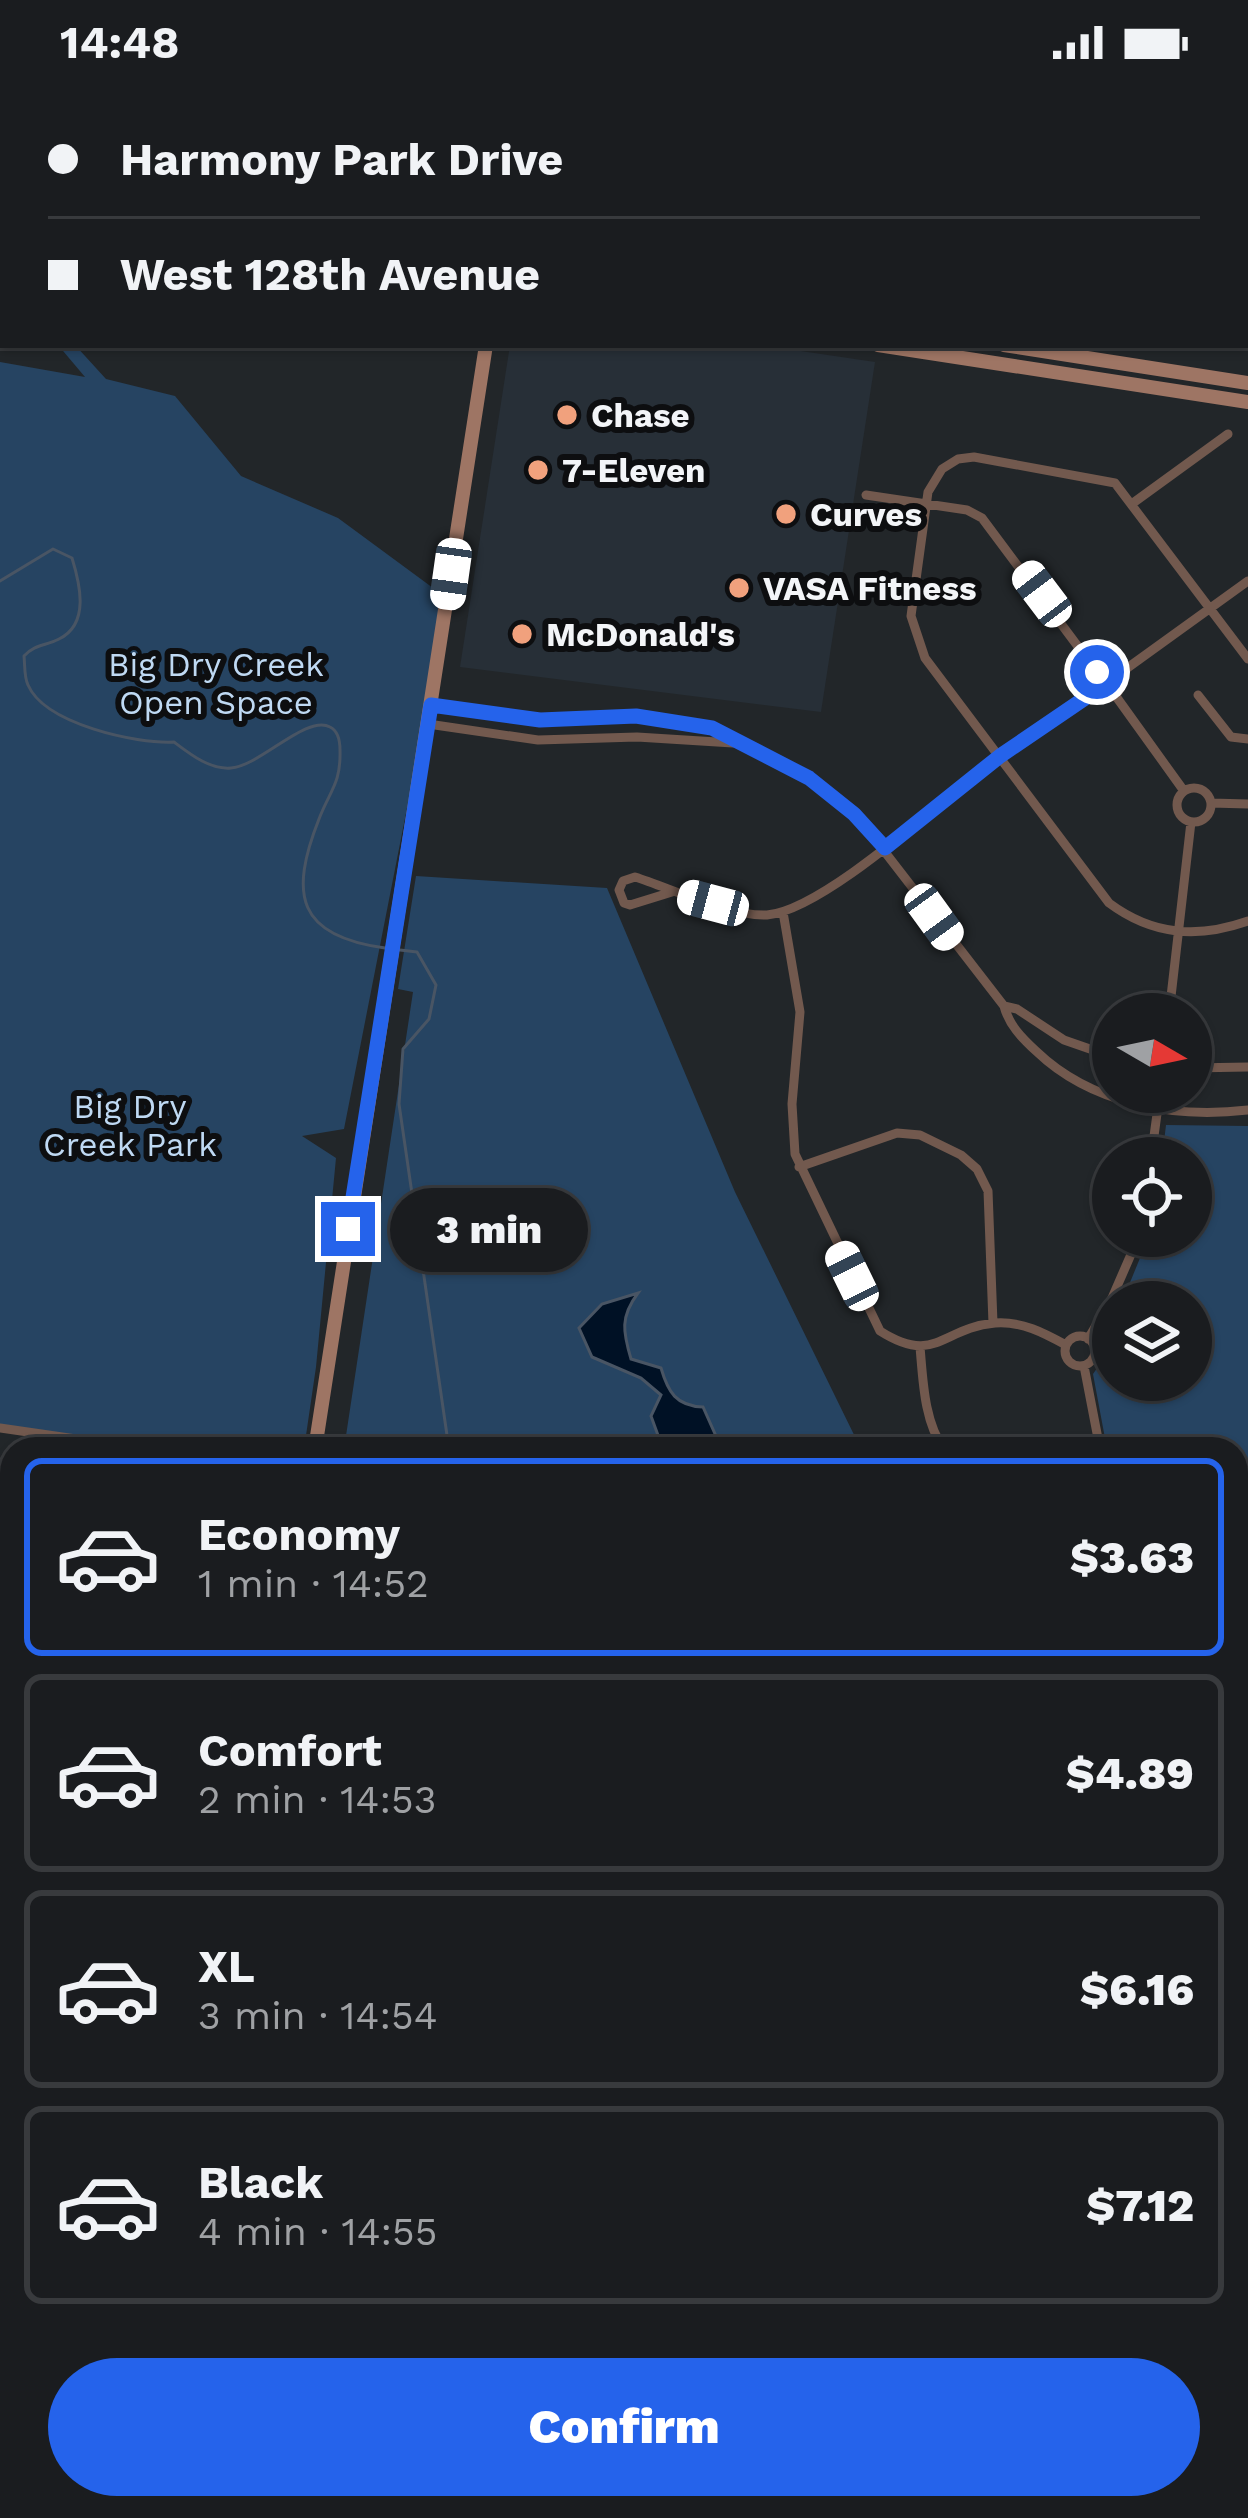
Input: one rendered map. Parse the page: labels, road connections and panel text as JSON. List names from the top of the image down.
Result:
{
  "parks": ["Big Dry Creek Open Space", "Big Dry Creek Park"],
  "places": [
    "Chase",
    "7-Eleven",
    "Curves",
    "VASA Fitness",
    "McDonald's"
  ],
  "north": "right",
  "page": {
    "status": "14:48",
    "banner": ["Harmony Park Drive", "West 128th Avenue"],
    "bubble": "3 min",
    "list": [
      {
        "name": "Economy",
        "note": "1 min · 14:52",
        "value": "$3.63"
      },
      {
        "name": "Comfort",
        "note": "2 min · 14:53",
        "value": "$4.89"
      },
      {
        "name": "XL",
        "note": "3 min · 14:54",
        "value": "$6.16"
      },
      {
        "name": "Black",
        "note": "4 min · 14:55",
        "value": "$7.12"
      }
    ],
    "buttons": "Confirm"
  }
}
